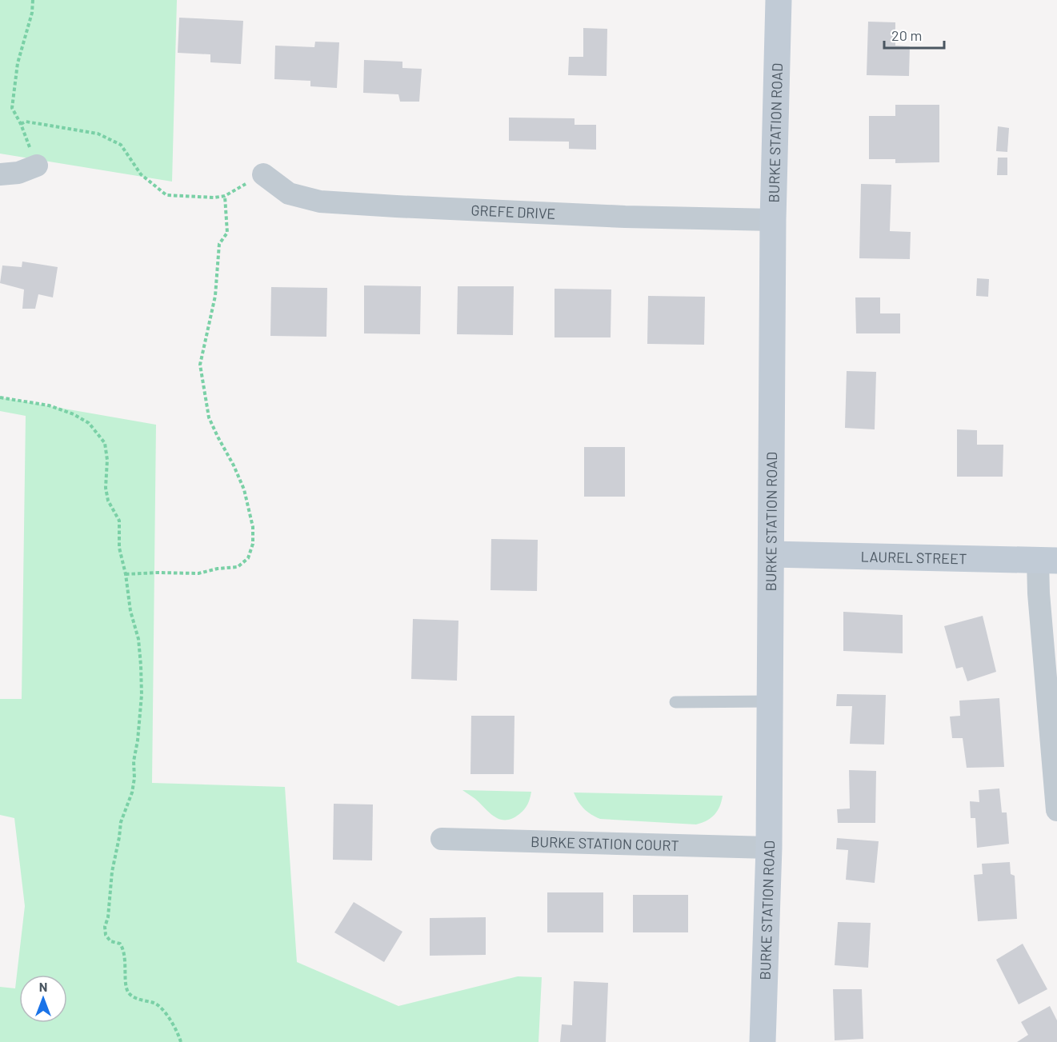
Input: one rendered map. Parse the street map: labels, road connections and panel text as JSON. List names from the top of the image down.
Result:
{
  "streets": {
    "street": [
      "BURKE STATION ROAD",
      "GREFE DRIVE",
      "LAUREL STREET",
      "BURKE STATION COURT"
    ]
  },
  "crossings": [
    ["BURKE STATION ROAD", "GREFE DRIVE"],
    ["BURKE STATION ROAD", "LAUREL STREET"],
    ["BURKE STATION ROAD", "BURKE STATION COURT"]
  ],
  "scale_bar": "20 m",
  "north": "top"
}
